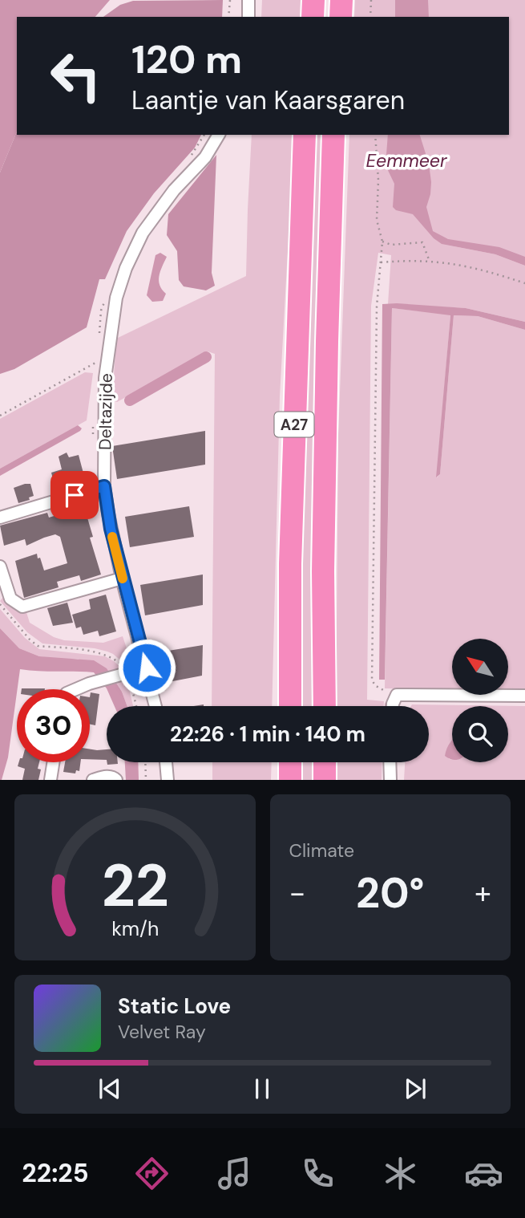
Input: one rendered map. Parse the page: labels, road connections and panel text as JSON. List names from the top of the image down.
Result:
{
  "streets": {
    "highway": ["A27"],
    "street": ["Deltazijde"]
  },
  "water": ["Eemmeer"],
  "north": "top left",
  "page": {
    "turn": ["120 m", "Laantje van Kaarsgaren"],
    "limit": "30",
    "trip": "22:26 · 1 min · 140 m",
    "tile": "Climate",
    "heat": ["−", "20°", "+"],
    "song": ["Static Love", "Velvet Ray"],
    "tabs": "22:25",
    "gauge": ["22", "km/h"]
  }
}
